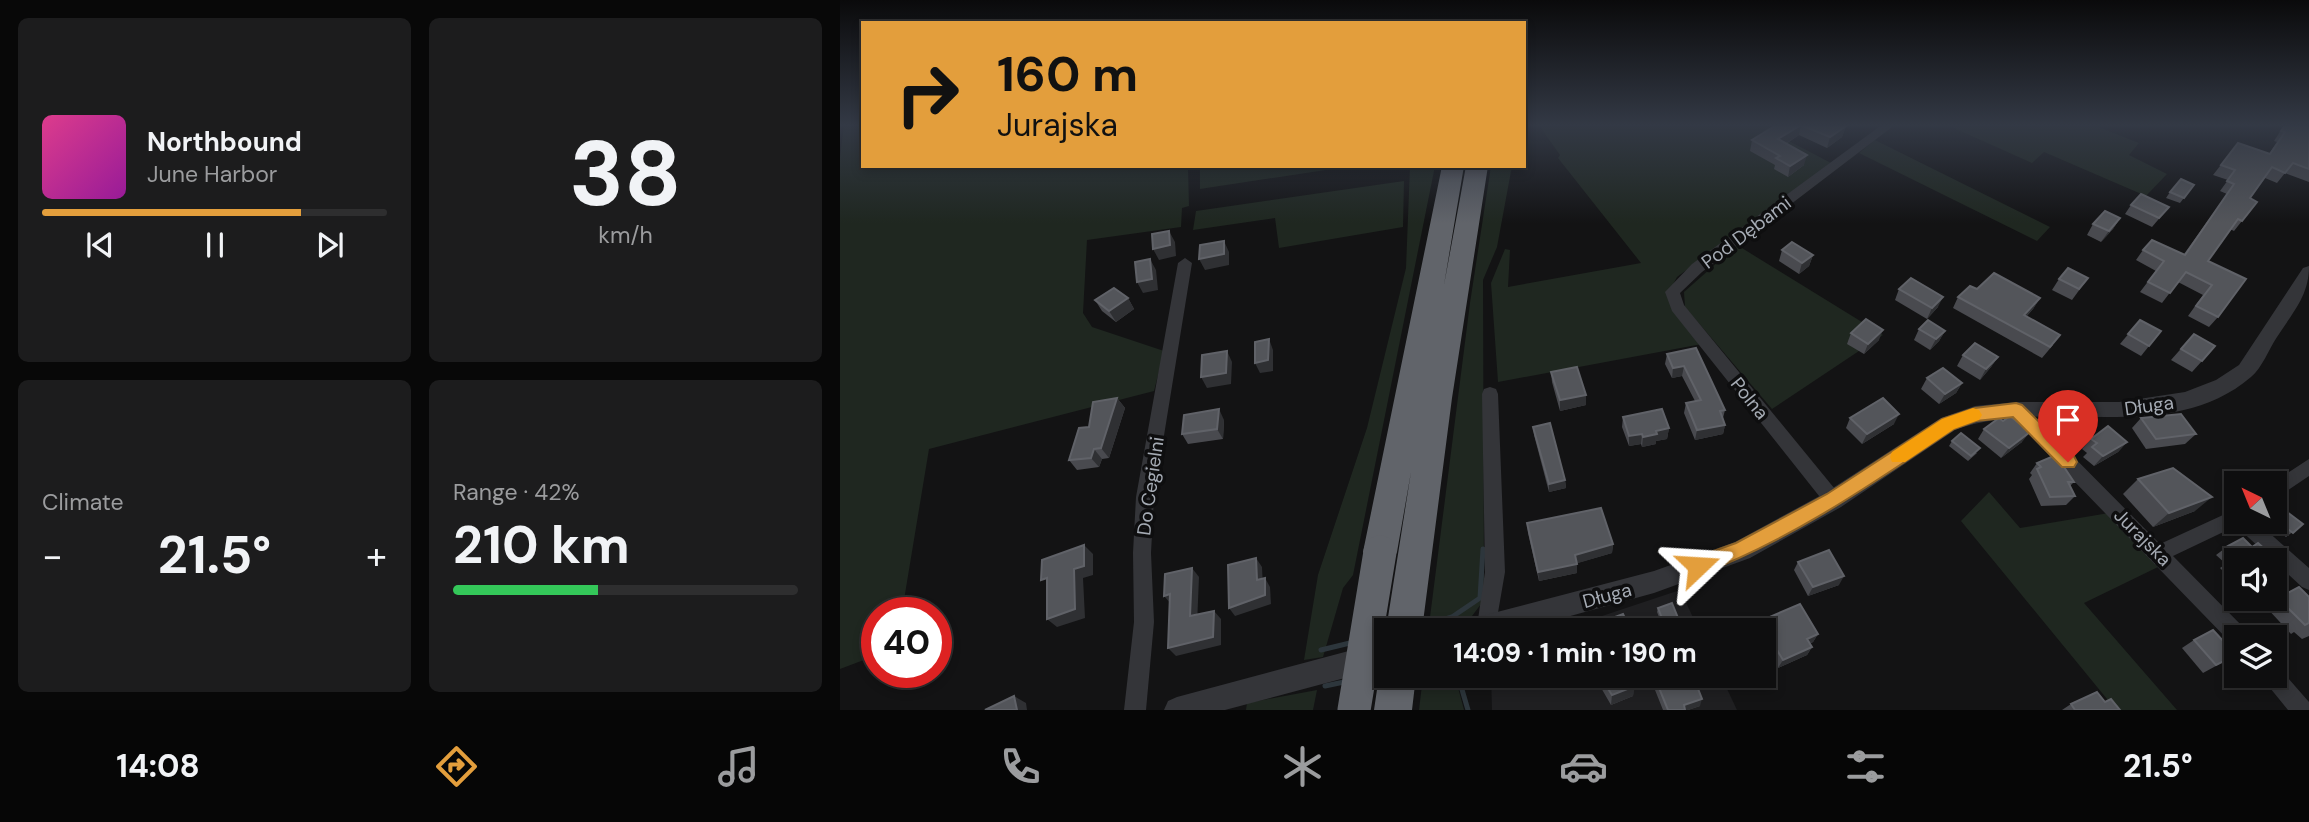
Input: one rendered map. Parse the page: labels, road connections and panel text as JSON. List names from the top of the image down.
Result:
{
  "streets": {
    "street": [
      "Pod Dębami",
      "Polna",
      "Długa",
      "Do Cegielni",
      "Jurajska"
    ]
  },
  "crossings": [
    ["Pod Dębami", "Polna"],
    ["Polna", "Długa"],
    ["Długa", "Jurajska"]
  ],
  "north": "top left",
  "page": {
    "tile": [
      ["38", "km/h"],
      "Climate",
      ["Range · 42%", "210 km"]
    ],
    "turn": ["160 m", "Jurajska"],
    "song": ["Northbound", "June Harbor"],
    "heat": ["−", "21.5°", "+"],
    "limit": "40",
    "trip": "14:09 · 1 min · 190 m",
    "tabs": ["14:08", "21.5°"]
  }
}
